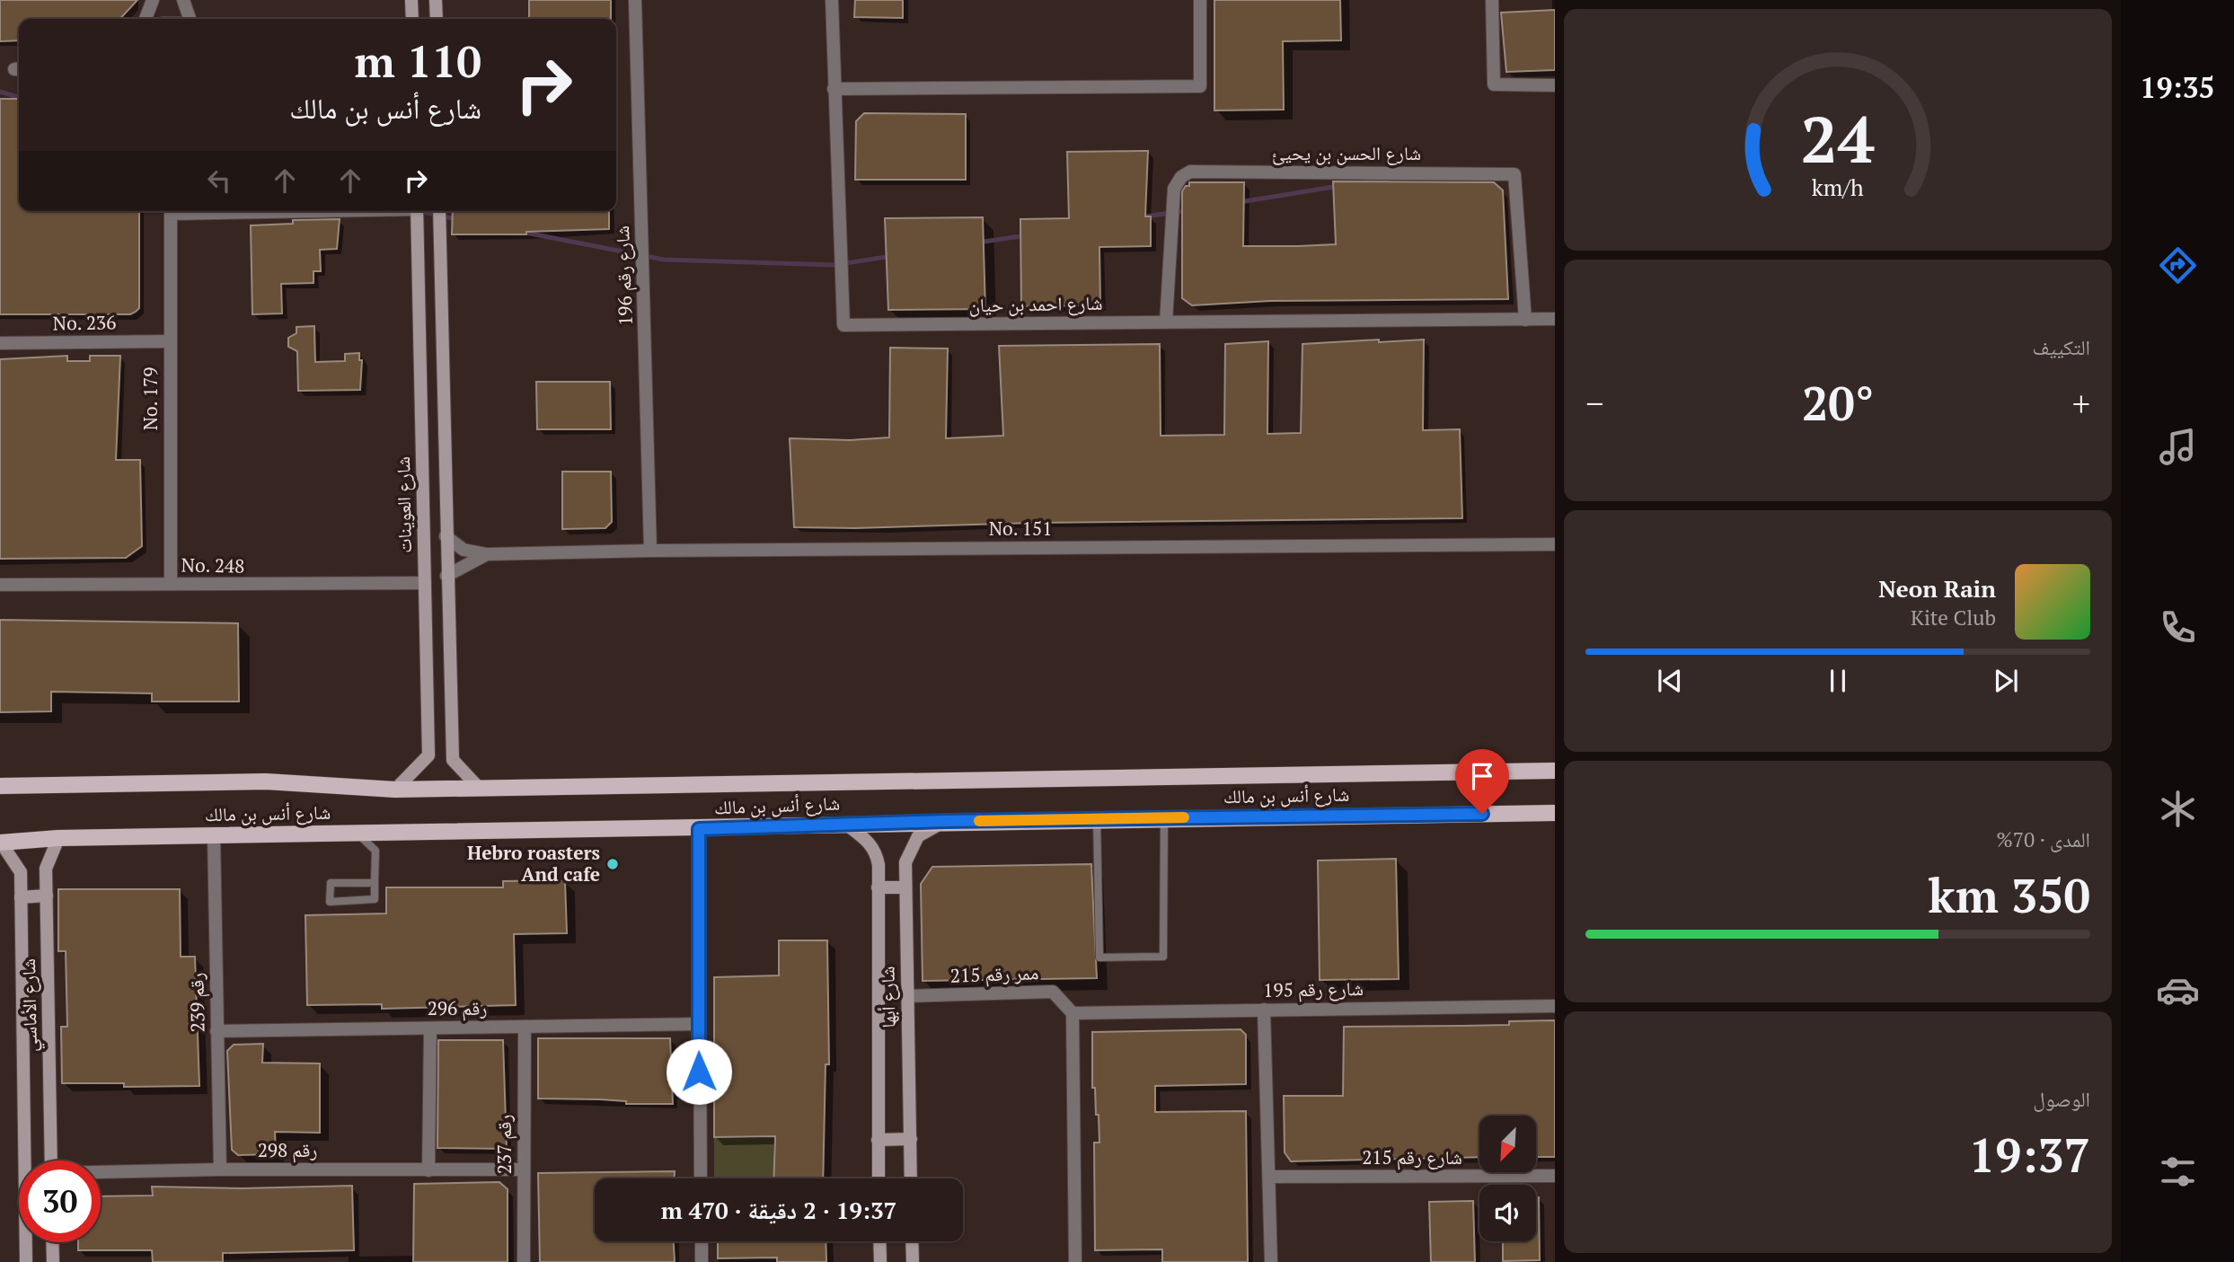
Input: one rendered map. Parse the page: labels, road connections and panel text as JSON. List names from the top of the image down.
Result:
{
  "streets": {
    "main road": ["شارع أنس بن مالك"],
    "street": [
      "شارع الحسن بن يحيئ",
      "شارع رقم 196",
      "شارع احمد بن حيان",
      "No. 236",
      "No. 179",
      "شارع العوينات",
      "No. 151",
      "No. 248",
      "ممر رقم 215",
      "شارع رقم 195",
      "شارع أبها",
      "رقم 239",
      "شارع الأماسي",
      "رقم 296",
      "رقم 237",
      "رقم 298",
      "شارع رقم 215"
    ]
  },
  "crossings": [
    ["شارع الحسن بن يحيئ", "شارع احمد بن حيان"],
    ["شارع رقم 196", "No. 151"],
    ["No. 236", "No. 179"],
    ["No. 179", "No. 248"],
    ["شارع العوينات", "No. 248"],
    ["شارع العوينات", "شارع أنس بن مالك"],
    ["شارع أنس بن مالك", "شارع أبها"],
    ["شارع أنس بن مالك", "رقم 239"],
    ["شارع أنس بن مالك", "شارع الأماسي"],
    ["ممر رقم 215", "شارع رقم 195"],
    ["ممر رقم 215", "شارع أبها"],
    ["رقم 239", "رقم 296"],
    ["رقم 239", "رقم 298"],
    ["رقم 296", "رقم 237"],
    ["رقم 237", "رقم 298"]
  ],
  "places": ["Hebro roasters And cafe"],
  "north": "bottom left",
  "page": {
    "tabs": "19:35",
    "turn": ["110 m", "شارع أنس بن مالك"],
    "tile": [
      "التكييف",
      ["المدى · 70%", "350 km"],
      ["الوصول", "19:37"]
    ],
    "heat": ["−", "20°", "+"],
    "song": ["Neon Rain", "Kite Club"],
    "limit": "30",
    "trip": "19:37 · 2 دقيقة · 470 m",
    "gauge": ["24", "km/h"]
  }
}
